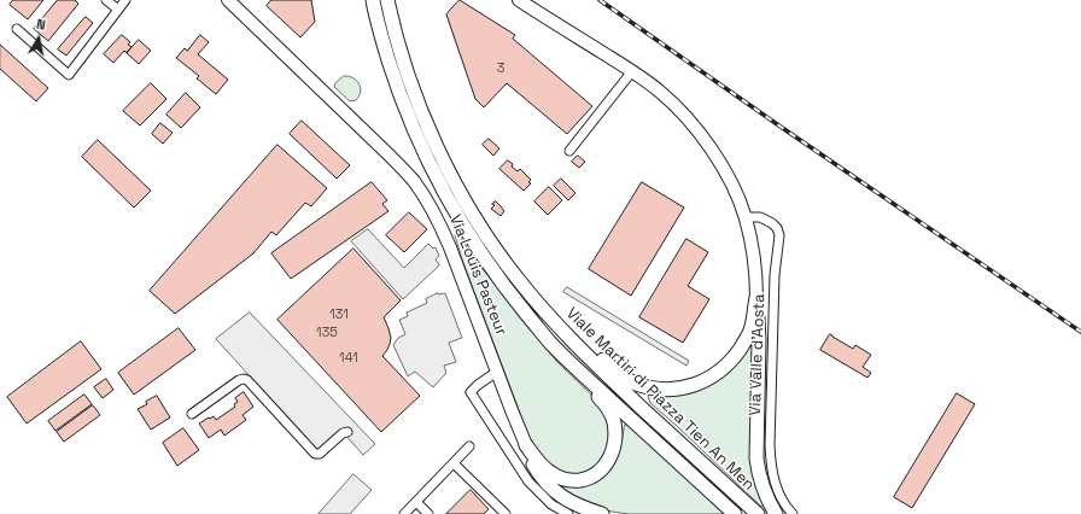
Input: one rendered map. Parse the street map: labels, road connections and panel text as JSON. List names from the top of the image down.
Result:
{
  "streets": {
    "highway": ["Via Louis Pasteur", "Viale Martiri di Piazza Tien An Men"],
    "street": ["Via Valle d'Aosta"]
  },
  "house_numbers": [
    "3",
    "131",
    "135",
    "141"
  ],
  "north": "top"
}
